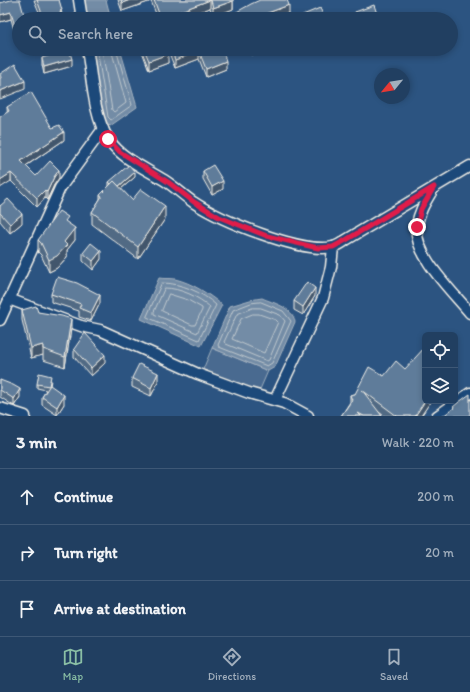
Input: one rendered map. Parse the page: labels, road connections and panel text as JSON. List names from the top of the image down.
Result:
{
  "north": "bottom left",
  "page": {
    "search": "Search here",
    "heading": ["3 min", "Walk · 220 m"],
    "list": [
      ["Continue", "200 m"],
      ["Turn right", "20 m"],
      "Arrive at destination"
    ],
    "nav": ["Map", "Directions", "Saved"]
  }
}
